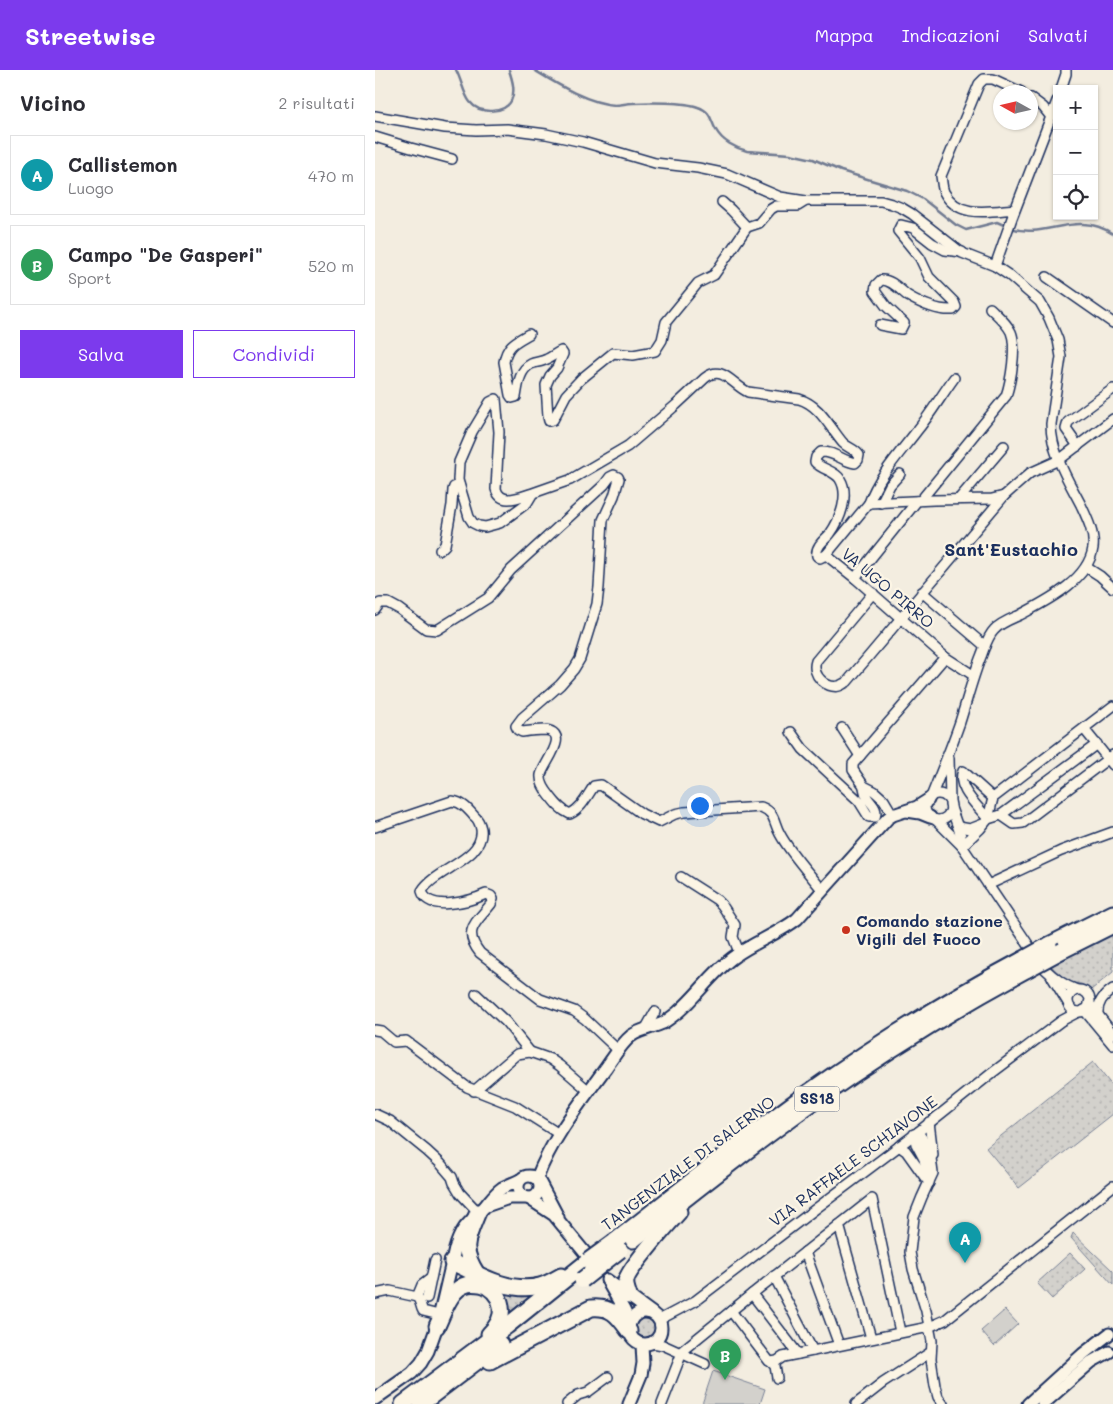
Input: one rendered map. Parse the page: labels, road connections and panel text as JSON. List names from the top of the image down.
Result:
{
  "streets": {
    "highway": ["SS18", "TANGENZIALE DI SALERNO"],
    "street": ["VA UGO PIRRO", "VIA RAFFAELE SCHIAVONE"]
  },
  "districts": ["Sant'Eustachio"],
  "places": ["Comando stazione Vigili del Fuoco"],
  "north": "left",
  "page": {
    "header": "Streetwise",
    "nav": ["Mappa", "Indicazioni", "Salvati"],
    "heading": ["Vicino", "2 risultati"],
    "map_buttons": ["+", "−"],
    "list": [
      {
        "mark": "A",
        "name": "Callistemon",
        "note": "Luogo",
        "value": "470 m"
      },
      {
        "mark": "B",
        "name": "Campo \"De Gasperi\"",
        "note": "Sport",
        "value": "520 m"
      }
    ],
    "buttons": ["Salva", "Condividi"],
    "pins": ["A", "B"]
  }
}
